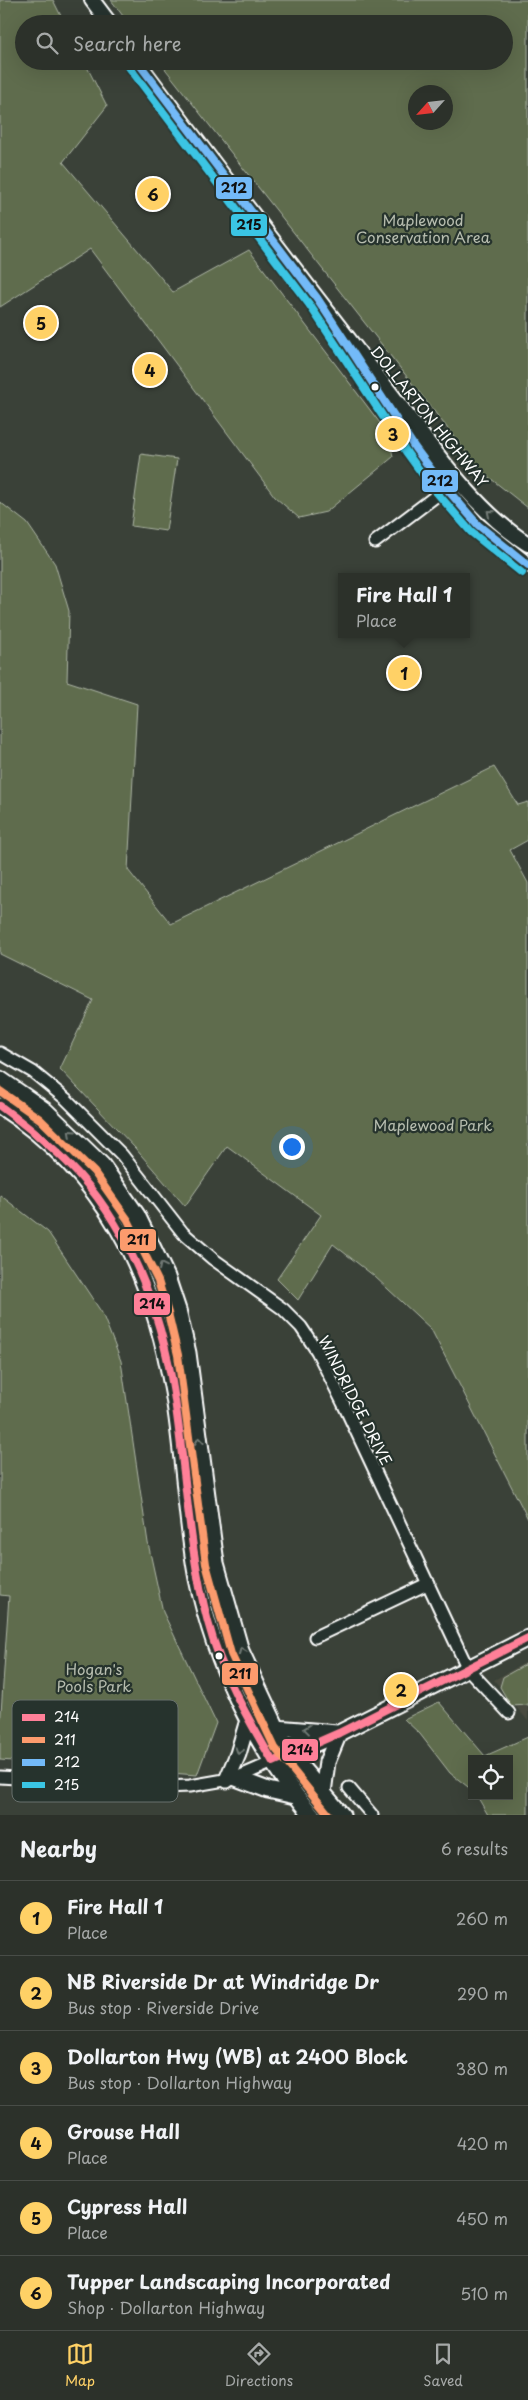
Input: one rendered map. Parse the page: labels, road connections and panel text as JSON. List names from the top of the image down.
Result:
{
  "streets": {
    "street": ["DOLLARTON HIGHWAY", "WINDRIDGE DRIVE"]
  },
  "parks": ["Maplewood Conservation Area", "Maplewood Park", "Hogan's Pools Park"],
  "lines": [
    "transit line 212",
    "transit line 215",
    "transit line 211",
    "transit line 214"
  ],
  "legend": [
    "214",
    "211",
    "212",
    "215"
  ],
  "north": "bottom left",
  "page": {
    "search": "Search here",
    "pins": [
      "6",
      "5",
      "4",
      "3",
      "1",
      "2"
    ],
    "popup": ["Fire Hall 1", "Place"],
    "heading": ["Nearby", "6 results"],
    "list": [
      {
        "mark": "1",
        "name": "Fire Hall 1",
        "note": "Place",
        "value": "260 m"
      },
      {
        "mark": "2",
        "name": "NB Riverside Dr at Windridge Dr",
        "note": "Bus stop · Riverside Drive",
        "value": "290 m"
      },
      {
        "mark": "3",
        "name": "Dollarton Hwy (WB) at 2400 Block",
        "note": "Bus stop · Dollarton Highway",
        "value": "380 m"
      },
      {
        "mark": "4",
        "name": "Grouse Hall",
        "note": "Place",
        "value": "420 m"
      },
      {
        "mark": "5",
        "name": "Cypress Hall",
        "note": "Place",
        "value": "450 m"
      },
      {
        "mark": "6",
        "name": "Tupper Landscaping Incorporated",
        "note": "Shop · Dollarton Highway",
        "value": "510 m"
      }
    ],
    "nav": ["Map", "Directions", "Saved"]
  }
}
